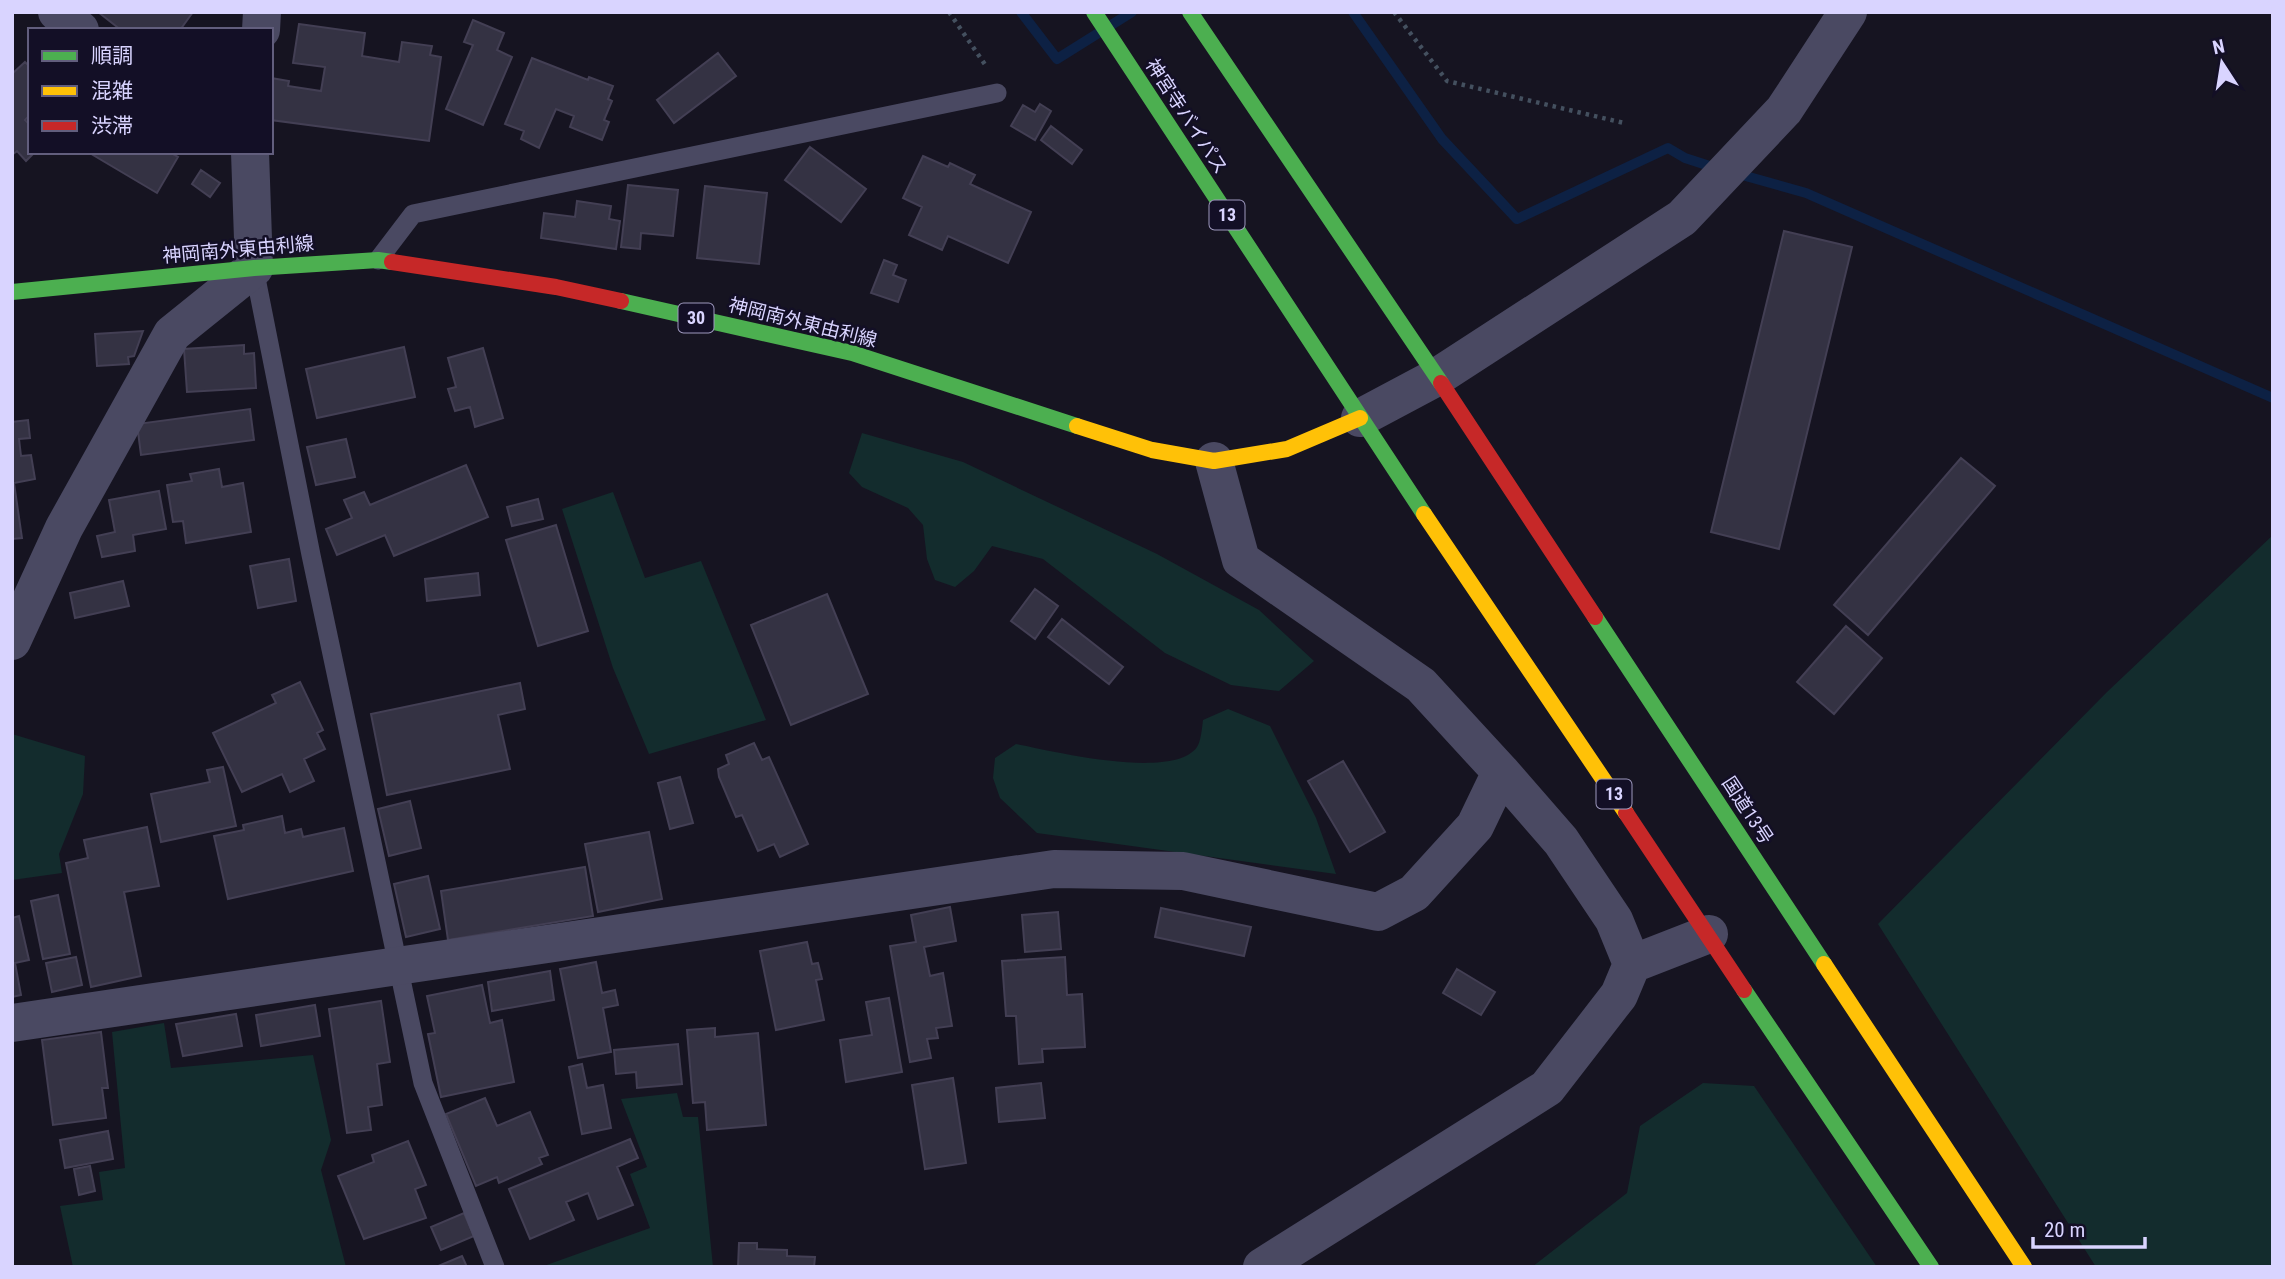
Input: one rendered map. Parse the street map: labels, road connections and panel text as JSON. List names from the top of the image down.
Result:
{
  "streets": {
    "main road": [
      "神宮寺バイパス",
      "13",
      "神岡南外東由利線",
      "30",
      "国道13号"
    ]
  },
  "crossings": [
    ["神宮寺バイパス", "13"],
    ["神宮寺バイパス", "神岡南外東由利線"],
    ["13", "神岡南外東由利線"]
  ],
  "legend": ["順調", "混雑", "渋滞"],
  "scale_bar": "20 m",
  "north": "top"
}
